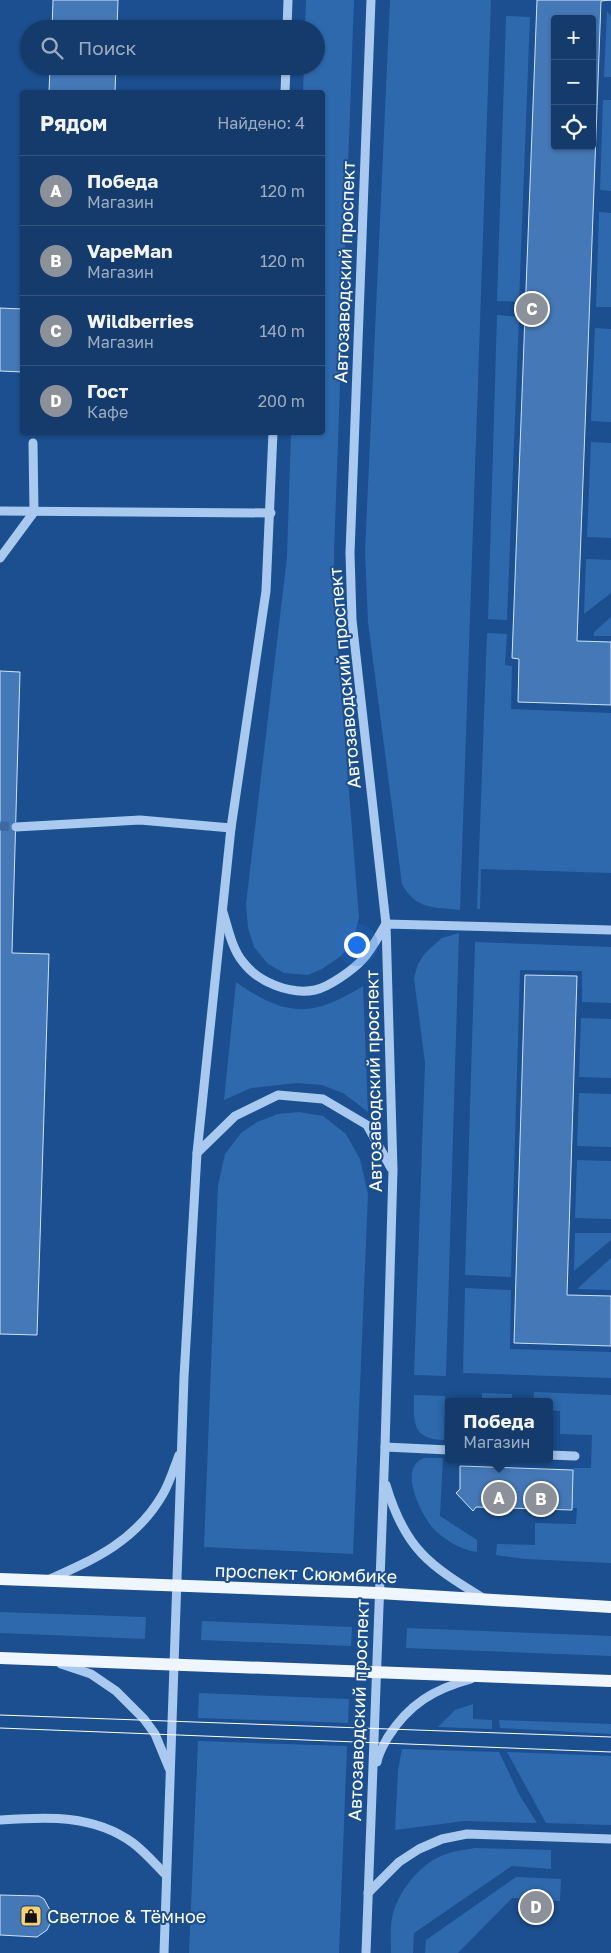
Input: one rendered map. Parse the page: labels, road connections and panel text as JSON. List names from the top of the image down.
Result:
{
  "streets": {
    "main road": ["проспект Сююмбике"],
    "street": ["Автозаводский проспект"]
  },
  "crossings": [
    ["Автозаводский проспект", "проспект Сююмбике"]
  ],
  "places": {
    "shop": ["Светлое & Тёмное"]
  },
  "page": {
    "map_buttons": ["+", "−"],
    "search": "Поиск",
    "heading": ["Рядом", "Найдено: 4"],
    "list": [
      {
        "mark": "A",
        "name": "Победа",
        "note": "Магазин",
        "value": "120 m"
      },
      {
        "mark": "B",
        "name": "VapeMan",
        "note": "Магазин",
        "value": "120 m"
      },
      {
        "mark": "C",
        "name": "Wildberries",
        "note": "Магазин",
        "value": "140 m"
      },
      {
        "mark": "D",
        "name": "Гост",
        "note": "Кафе",
        "value": "200 m"
      }
    ],
    "pins": [
      "C",
      "A",
      "B",
      "D"
    ],
    "popup": ["Победа", "Магазин"]
  }
}
